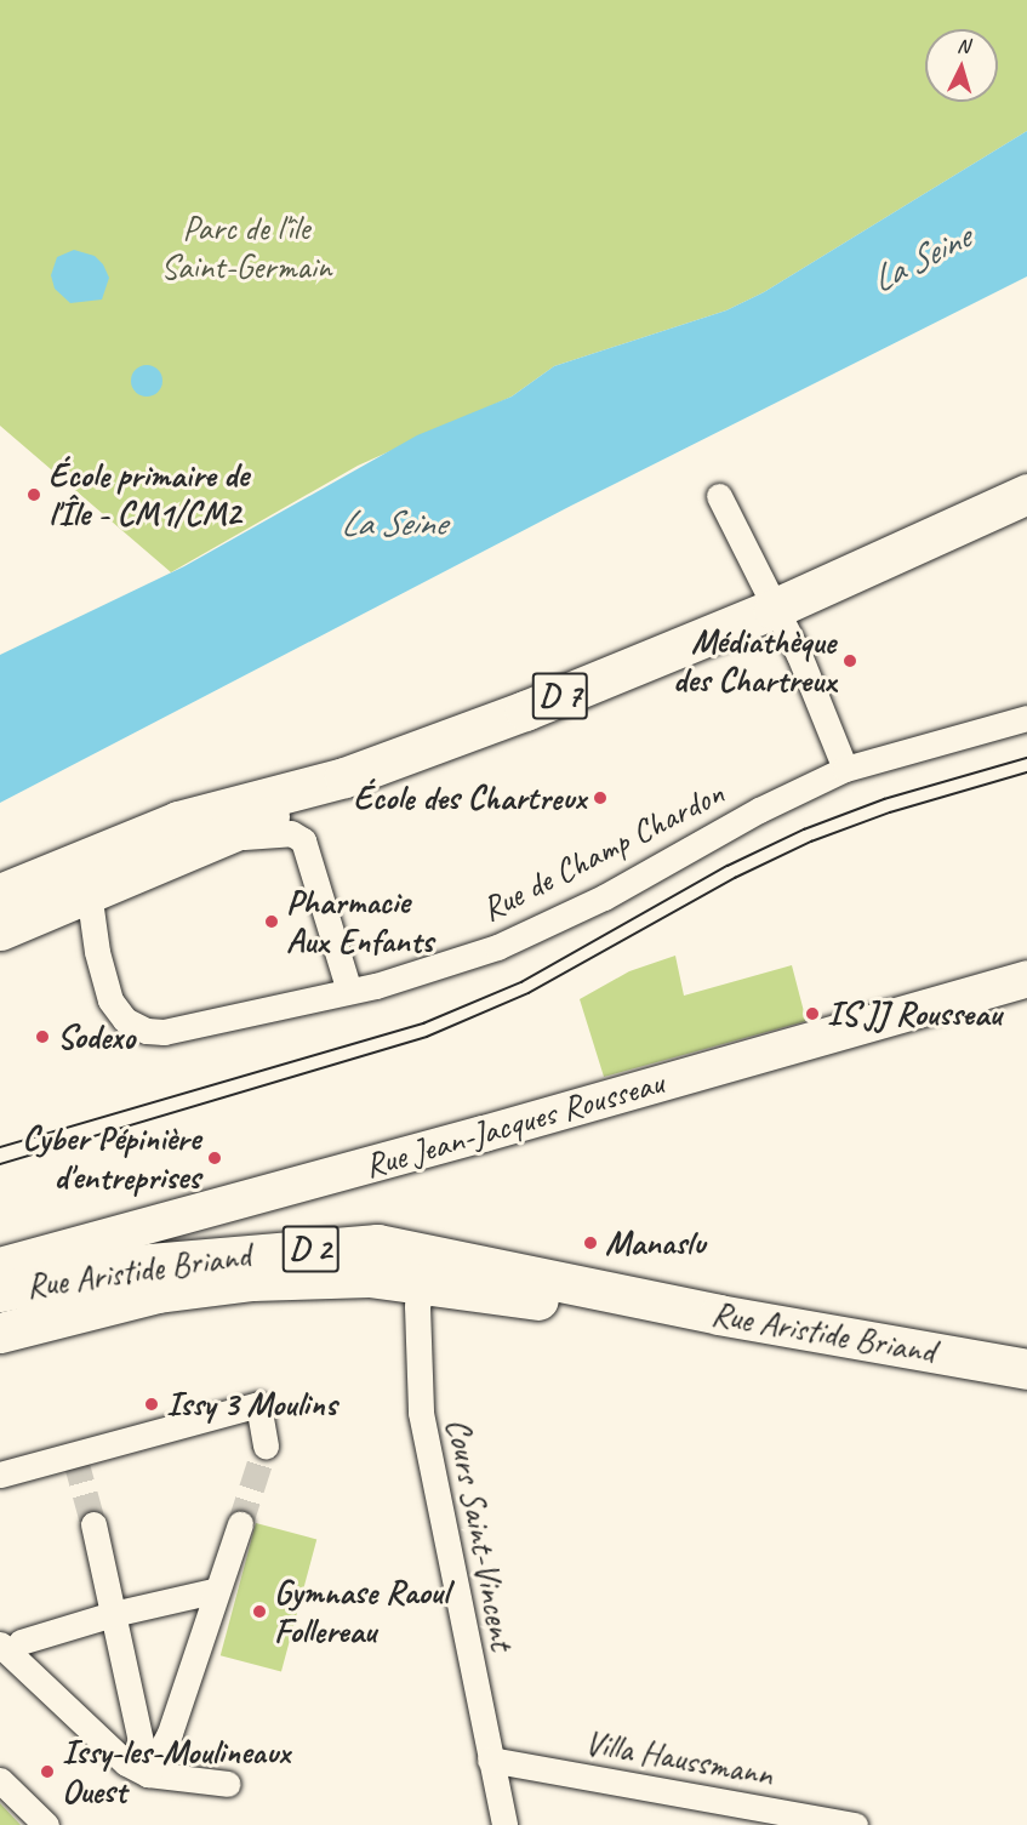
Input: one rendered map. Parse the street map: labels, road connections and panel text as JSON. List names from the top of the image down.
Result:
{
  "streets": {
    "main road": ["D 7", "D 2", "Rue Aristide Briand"],
    "street": [
      "Rue de Champ Chardon",
      "Rue Jean-Jacques Rousseau",
      "Cours Saint-Vincent",
      "Villa Haussmann"
    ]
  },
  "crossings": [
    ["D 7", "Rue de Champ Chardon"],
    ["Rue Aristide Briand", "Cours Saint-Vincent"],
    ["Cours Saint-Vincent", "Villa Haussmann"]
  ],
  "water": ["La Seine"],
  "parks": ["Parc de l'île Saint-Germain"],
  "places": [
    "École primaire de l'Île - CM1/CM2",
    "Médiathèque des Chartreux",
    "École des Chartreux",
    "Pharmacie Aux Enfants",
    "IS JJ Rousseau",
    "Sodexo",
    "Cyber Pépinière d'entreprises",
    "Manaslu",
    "Issy 3 Moulins",
    "Gymnase Raoul Follereau",
    "Issy-les-Moulineaux Ouest"
  ],
  "north": "top"
}
